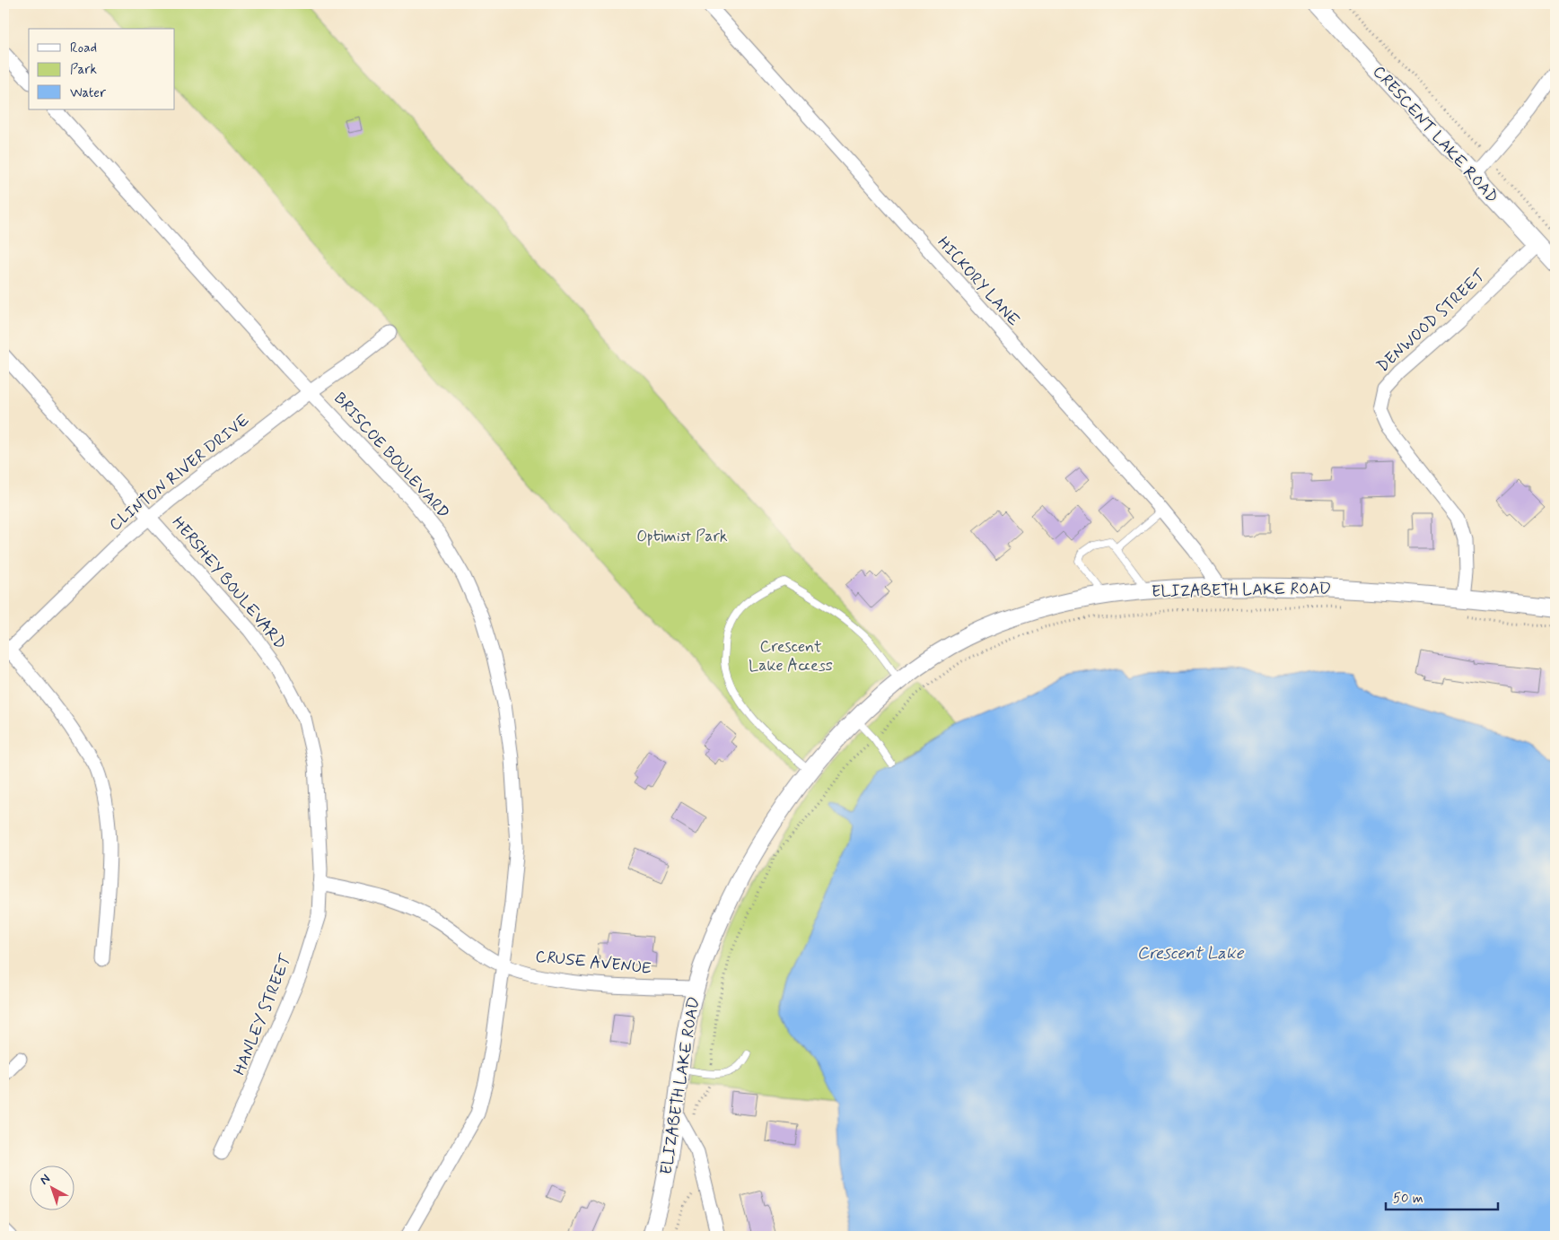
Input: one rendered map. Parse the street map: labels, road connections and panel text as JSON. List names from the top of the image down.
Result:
{
  "streets": {
    "street": [
      "CRESCENT LAKE ROAD",
      "HICKORY LANE",
      "DENWOOD STREET",
      "BRISCOE BOULEVARD",
      "CLINTON RIVER DRIVE",
      "HERSHEY BOULEVARD",
      "ELIZABETH LAKE ROAD",
      "CRUSE AVENUE",
      "HANLEY STREET"
    ]
  },
  "crossings": [
    ["CRESCENT LAKE ROAD", "DENWOOD STREET"],
    ["HICKORY LANE", "ELIZABETH LAKE ROAD"],
    ["DENWOOD STREET", "ELIZABETH LAKE ROAD"],
    ["BRISCOE BOULEVARD", "CLINTON RIVER DRIVE"],
    ["BRISCOE BOULEVARD", "CRUSE AVENUE"],
    ["CLINTON RIVER DRIVE", "HERSHEY BOULEVARD"],
    ["HERSHEY BOULEVARD", "CRUSE AVENUE"],
    ["HERSHEY BOULEVARD", "HANLEY STREET"],
    ["ELIZABETH LAKE ROAD", "CRUSE AVENUE"],
    ["CRUSE AVENUE", "HANLEY STREET"]
  ],
  "water": ["Crescent Lake"],
  "parks": ["Optimist Park", "Crescent Lake Access"],
  "legend": ["Road", "Park", "Water"],
  "scale_bar": "50 m",
  "north": "top left"
}
